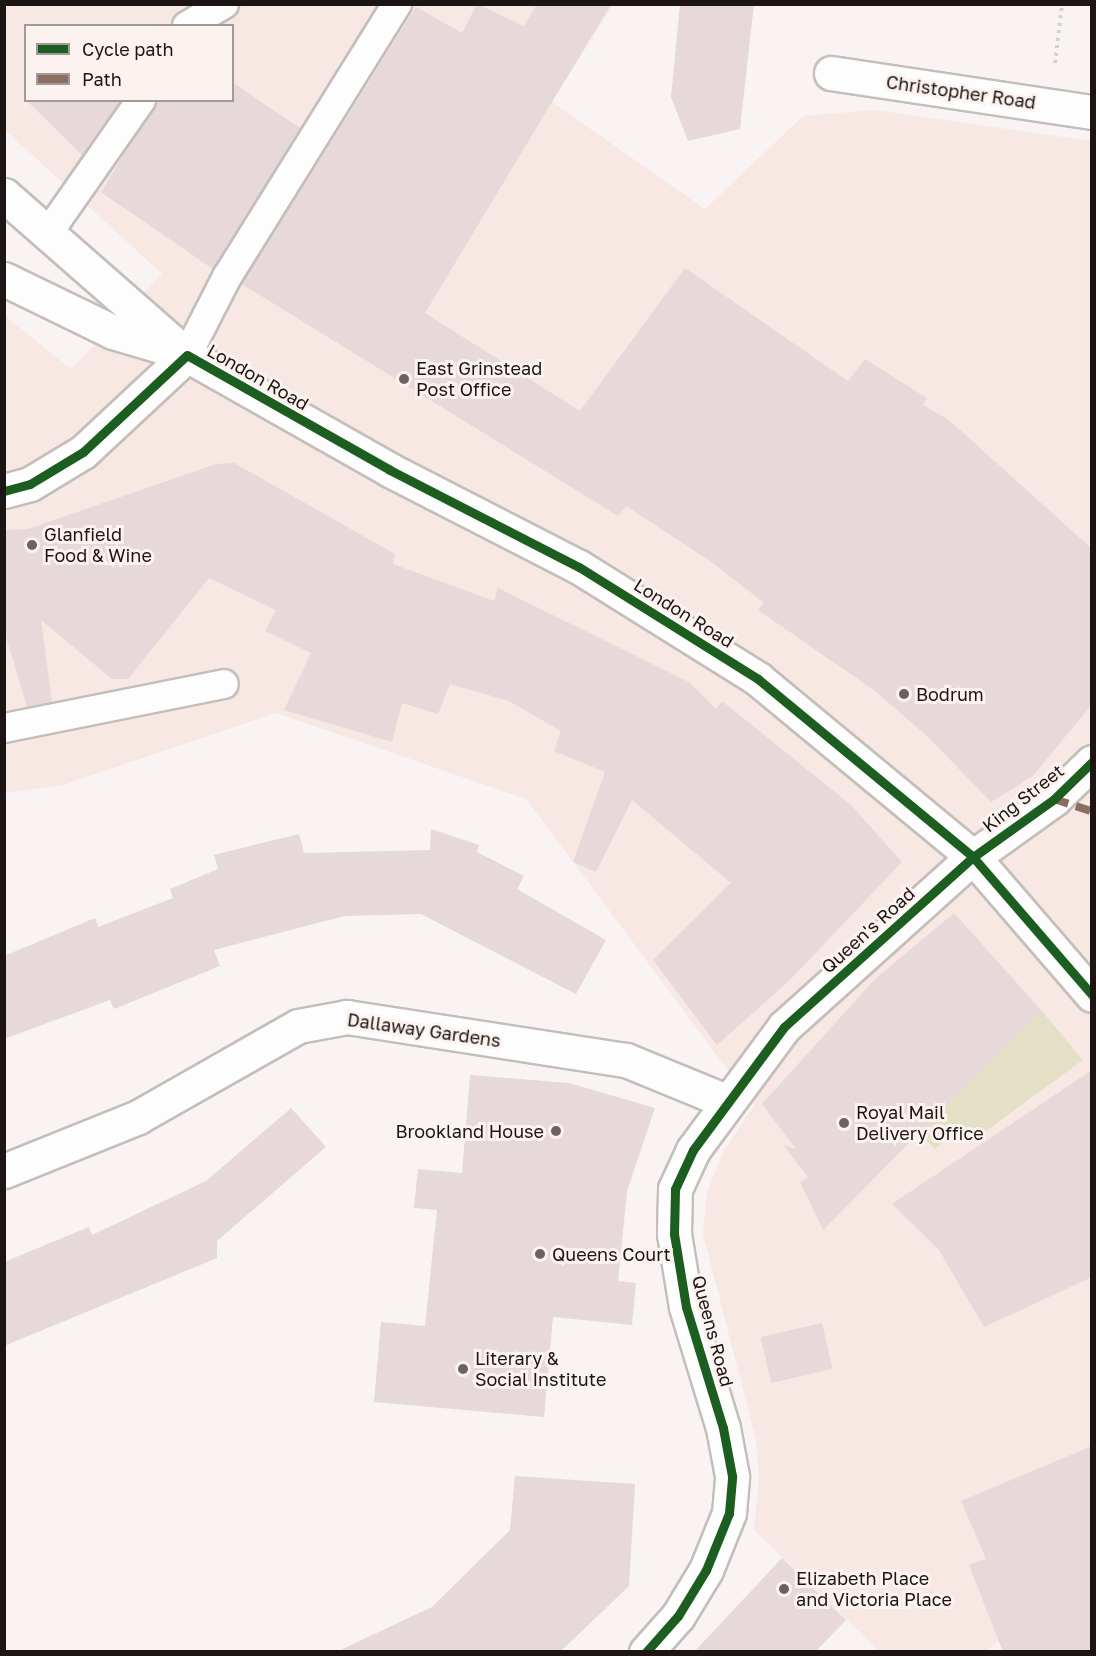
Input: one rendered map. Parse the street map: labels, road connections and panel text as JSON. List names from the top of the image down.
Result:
{
  "streets": {
    "street": [
      "Christopher Road",
      "London Road",
      "King Street",
      "Queen's Road",
      "Dallaway Gardens",
      "Queens Road"
    ]
  },
  "crossings": [
    ["London Road", "King Street"],
    ["London Road", "Queen's Road"],
    ["King Street", "Queen's Road"],
    ["Queen's Road", "Queens Road"],
    ["Dallaway Gardens", "Queens Road"]
  ],
  "places": [
    "East Grinstead Post Office",
    "Glanfield Food & Wine",
    "Bodrum",
    "Royal Mail Delivery Office",
    "Brookland House",
    "Queens Court",
    "Literary & Social Institute",
    "Elizabeth Place and Victoria Place"
  ],
  "legend": ["Cycle path", "Path"]
}
